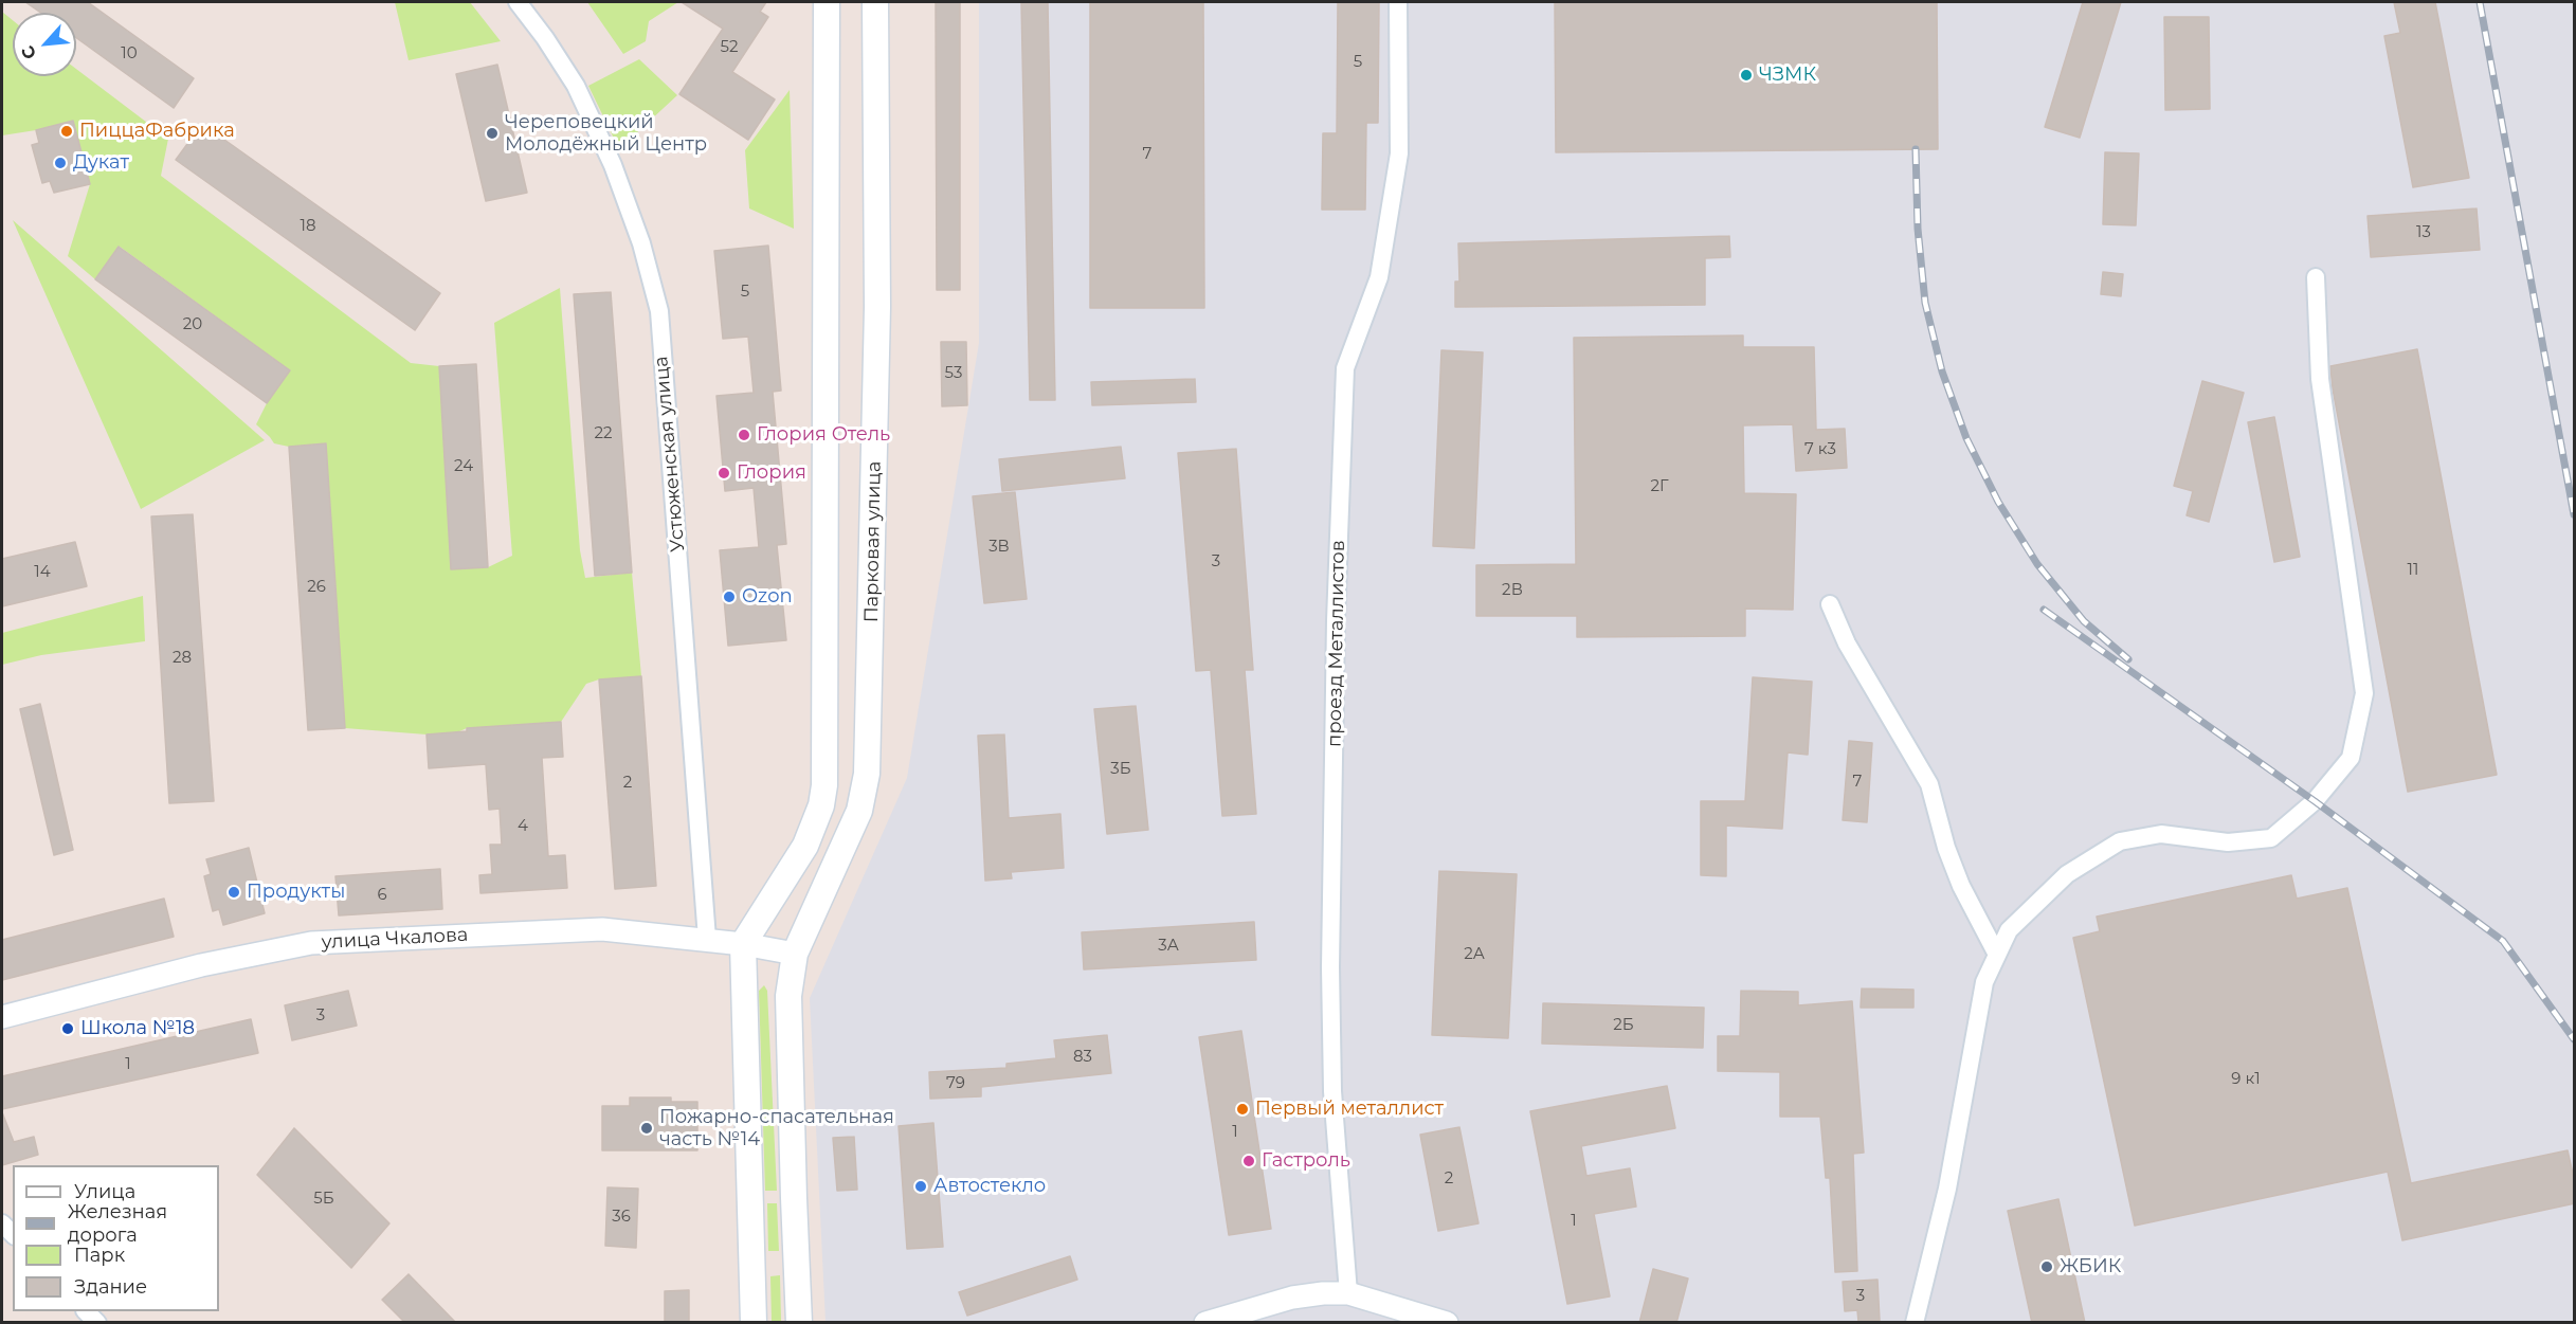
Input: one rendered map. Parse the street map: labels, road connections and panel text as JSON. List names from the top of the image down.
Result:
{
  "streets": {
    "main road": ["Парковая улица"],
    "street": ["Устюженская улица", "проезд Металлистов", "улица Чкалова"]
  },
  "crossings": [
    ["Устюженская улица", "улица Чкалова"],
    ["Парковая улица", "улица Чкалова"]
  ],
  "places": [
    "ЧЗМК",
    "ПиццаФабрика",
    "Череповецкий Молодёжный Центр",
    "Дукат",
    "Глория Отель",
    "Глория",
    "Ozon",
    "Продукты",
    "Школа №18",
    "Первый металлист",
    "Пожарно-спасательная часть №14",
    "Гастроль",
    "Автостекло",
    "ЖБИК"
  ],
  "house_numbers": [
    "52",
    "10",
    "5",
    "7",
    "18",
    "13",
    "5",
    "20",
    "53",
    "22",
    "7 к3",
    "24",
    "2Г",
    "3В",
    "3",
    "11",
    "14",
    "26",
    "2В",
    "28",
    "3Б",
    "7",
    "2",
    "4",
    "6",
    "3А",
    "2А",
    "3",
    "2Б",
    "83",
    "1",
    "9 к1",
    "79",
    "1",
    "2",
    "5Б",
    "36",
    "1",
    "3"
  ],
  "legend": [
    "Улица",
    "Железная дорога",
    "Парк",
    "Здание"
  ],
  "north": "bottom left"
}
